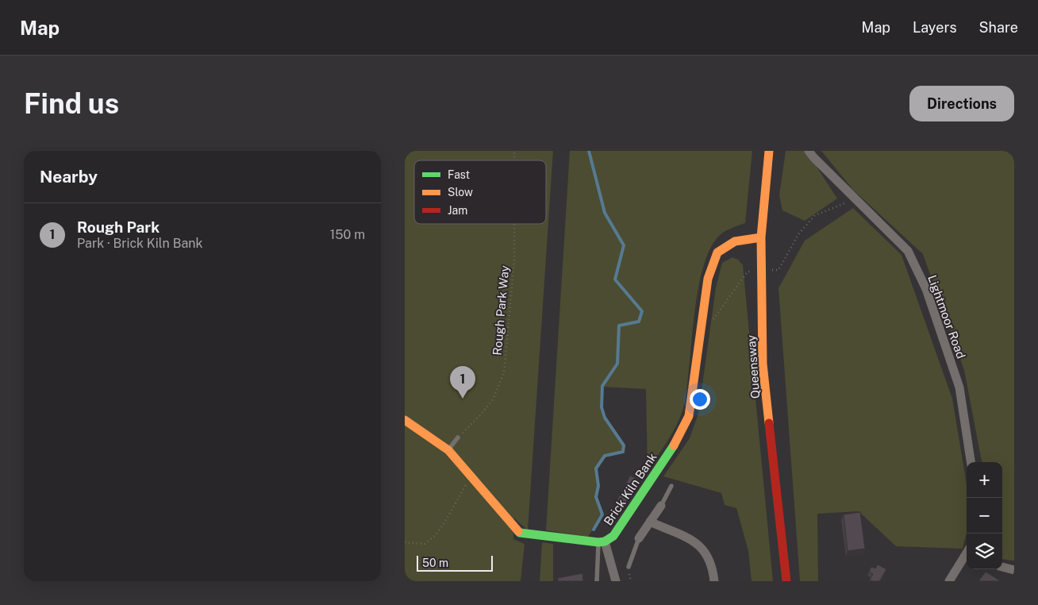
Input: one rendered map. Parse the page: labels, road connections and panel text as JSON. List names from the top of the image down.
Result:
{
  "streets": {
    "street": ["Lightmoor Road", "Queensway", "Brick Kiln Bank"],
    "path": ["Rough Park Way"]
  },
  "crossings": [
    ["Queensway", "Brick Kiln Bank"]
  ],
  "legend": ["Fast", "Slow", "Jam"],
  "scale_bar": "50 m",
  "page": {
    "header": "Map",
    "nav": ["Map", "Layers", "Share"],
    "buttons": "Directions",
    "title": "Find us",
    "heading": "Nearby",
    "list": [
      {
        "mark": "1",
        "name": "Rough Park",
        "note": "Park · Brick Kiln Bank",
        "value": "150 m"
      }
    ],
    "pins": "1",
    "map_buttons": ["+", "−"],
    "scale": "50 m"
  }
}
